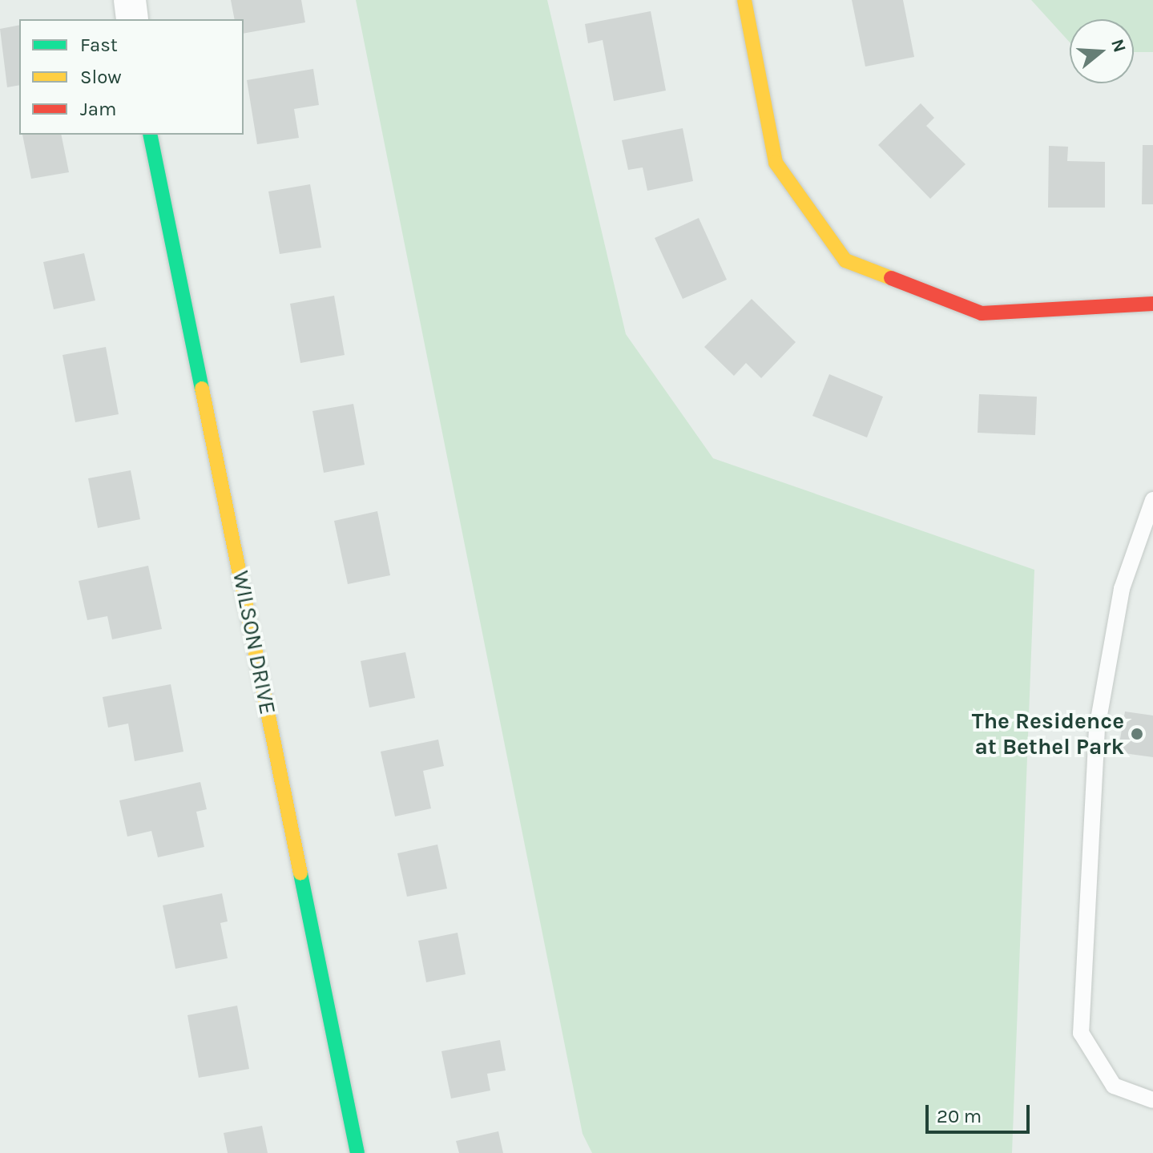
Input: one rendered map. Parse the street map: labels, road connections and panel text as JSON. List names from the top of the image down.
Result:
{
  "streets": {
    "street": ["WILSON DRIVE"]
  },
  "places": ["The Residence at Bethel Park"],
  "legend": ["Fast", "Slow", "Jam"],
  "scale_bar": "20 m",
  "north": "right"
}
